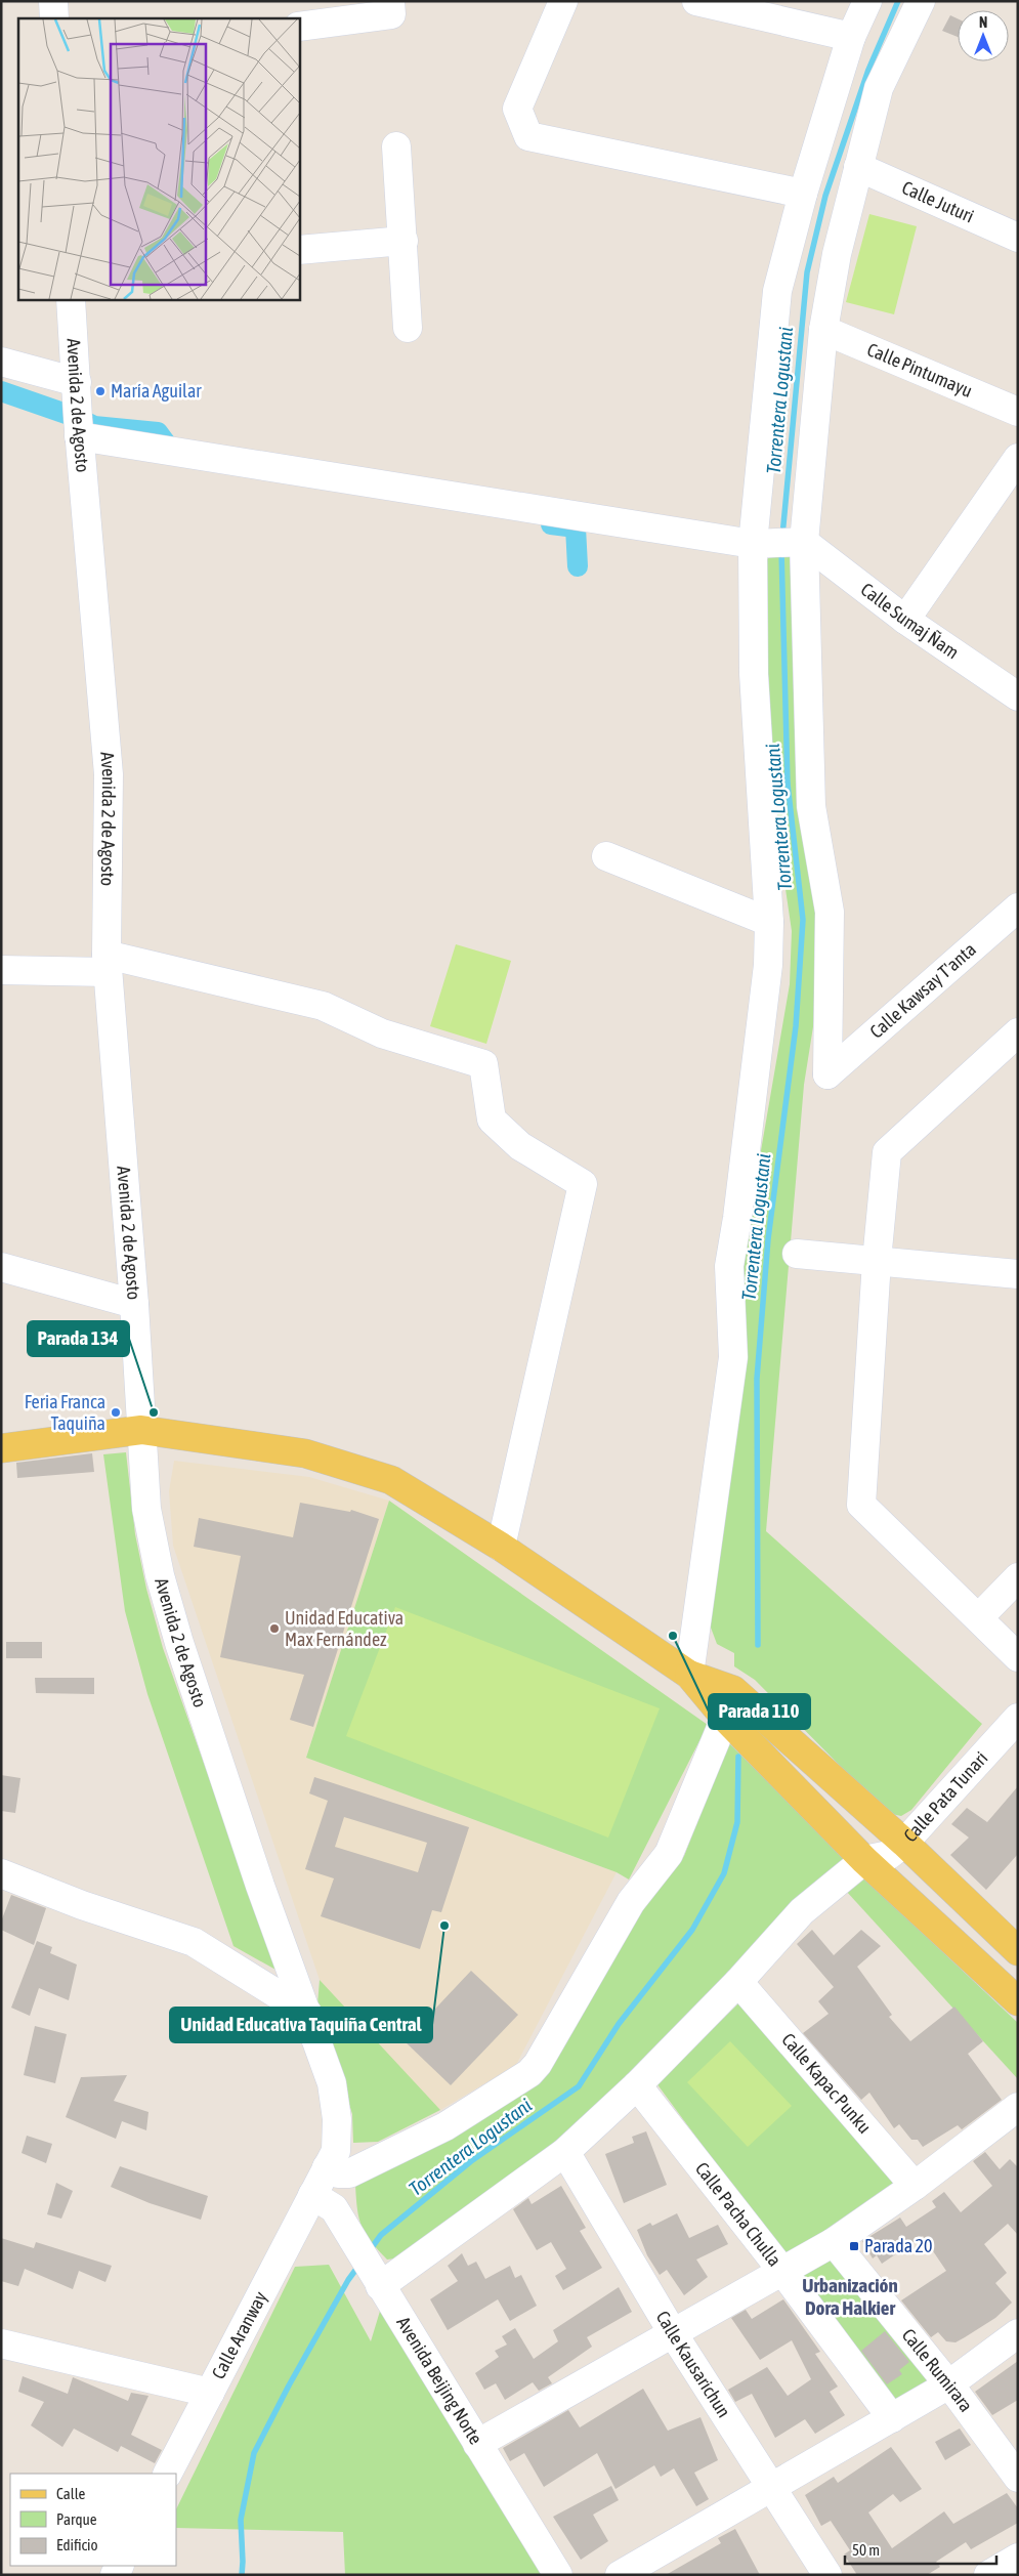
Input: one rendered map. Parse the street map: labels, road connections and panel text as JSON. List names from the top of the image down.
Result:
{
  "streets": {
    "street": [
      "Calle Juturi",
      "Calle Pintumayu",
      "Avenida 2 de Agosto",
      "Calle Sumaj Ñam",
      "Calle Kawsay T'anta",
      "Calle Pata Tunari",
      "Calle Kapac Punku",
      "Calle Pacha Chulla",
      "Calle Aranway",
      "Calle Kausarichun",
      "Calle Rumirara",
      "Avenida Beijing Norte"
    ]
  },
  "crossings": [
    ["Avenida 2 de Agosto", "Calle Aranway"],
    ["Avenida 2 de Agosto", "Avenida Beijing Norte"],
    ["Calle Sumaj Ñam", "Calle Kawsay T'anta"],
    ["Calle Aranway", "Avenida Beijing Norte"]
  ],
  "districts": ["Urbanización Dora Halkier"],
  "water": ["Torrentera Logustani"],
  "places": {
    "other": [
      "María Aguilar",
      "Feria Franca Taquiña",
      "Parada 134",
      "Unidad Educativa Max Fernández",
      "Parada 110",
      "Unidad Educativa Taquiña Central"
    ],
    "transit": ["Parada 20"]
  },
  "legend": ["Calle", "Parque", "Edificio"],
  "scale_bar": "50 m",
  "north": "top"
}
